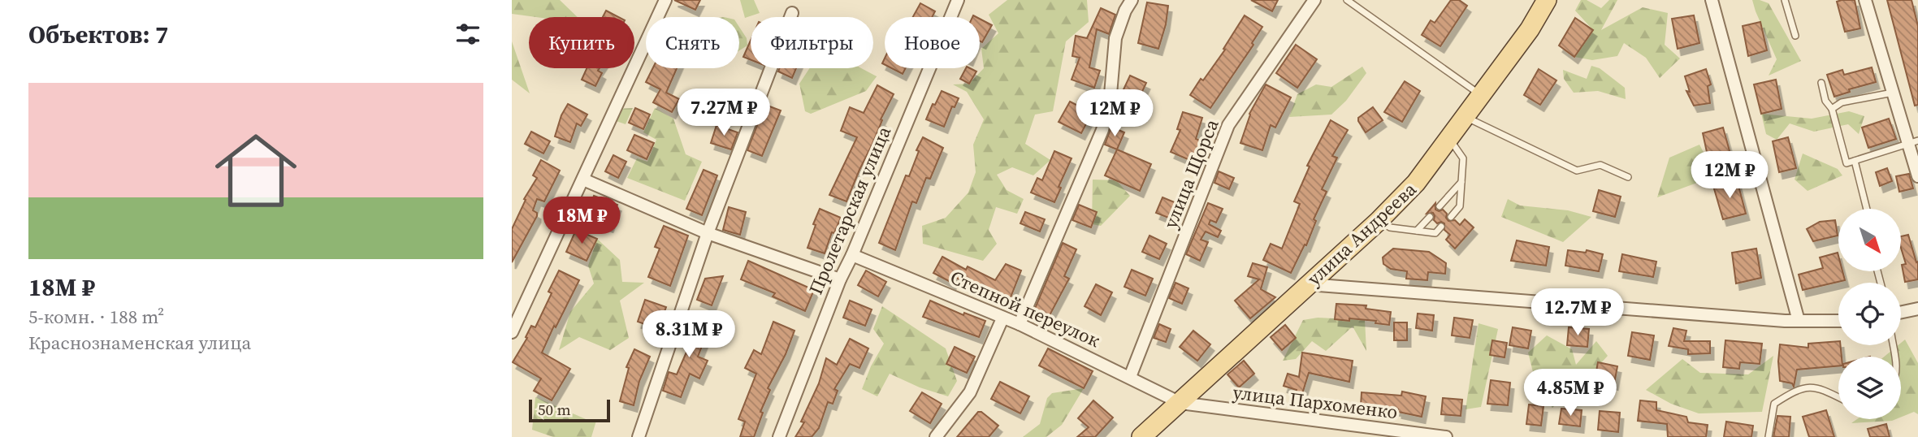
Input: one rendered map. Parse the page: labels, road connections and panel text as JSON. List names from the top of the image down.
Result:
{
  "streets": {
    "main road": ["улица Андреева"],
    "street": [
      "улица Щорса",
      "Пролетарская улица",
      "Степной переулок",
      "улица Пархоменко"
    ]
  },
  "crossings": [
    ["улица Щорса", "Степной переулок"],
    ["Пролетарская улица", "Степной переулок"],
    ["улица Андреева", "Степной переулок"],
    ["улица Андреева", "улица Пархоменко"],
    ["Степной переулок", "улица Пархоменко"]
  ],
  "scale_bar": "50 m",
  "north": "bottom right",
  "page": {
    "heading": "Объектов: 7",
    "chip": [
      "Купить",
      "Снять",
      "Фильтры",
      "Новое"
    ],
    "list": [
      {
        "name": "18M ₽",
        "note": "5-комн. · 188 m² · Краснознаменская улица"
      }
    ],
    "price": [
      "7.27M ₽",
      "12M ₽",
      "12M ₽",
      "18M ₽",
      "12.7M ₽",
      "8.31M ₽",
      "4.85M ₽"
    ],
    "scale": "50 m"
  }
}
